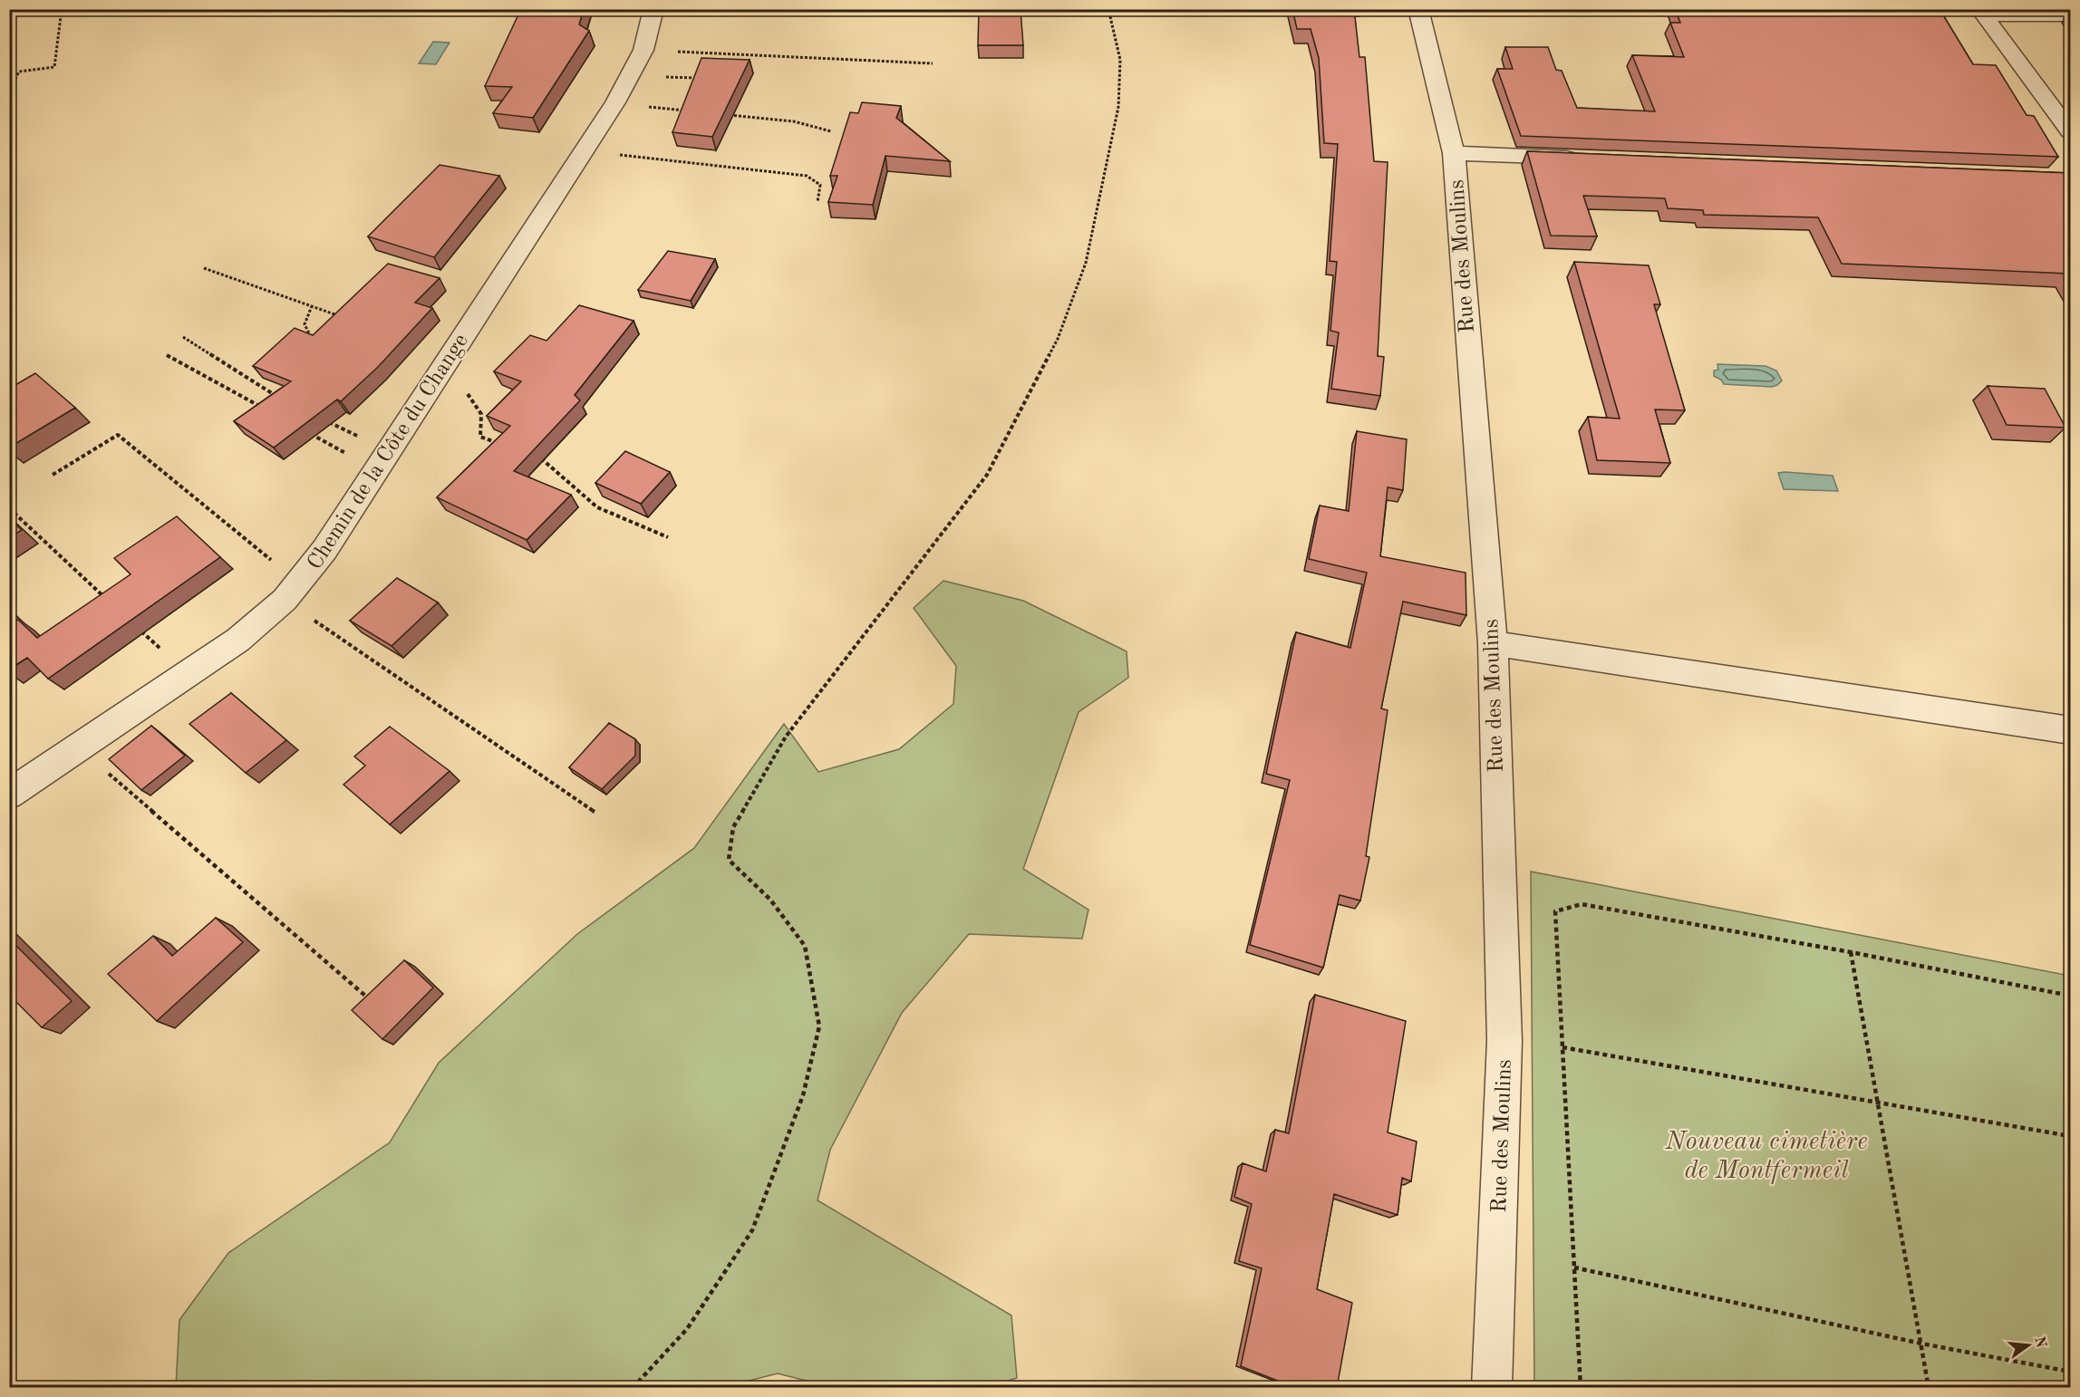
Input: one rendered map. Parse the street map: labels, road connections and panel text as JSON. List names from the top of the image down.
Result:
{
  "streets": {
    "street": ["Rue des Moulins", "Chemin de la Côte du Change"]
  },
  "parks": ["Nouveau cimetière de Montfermeil"],
  "north": "right"
}
